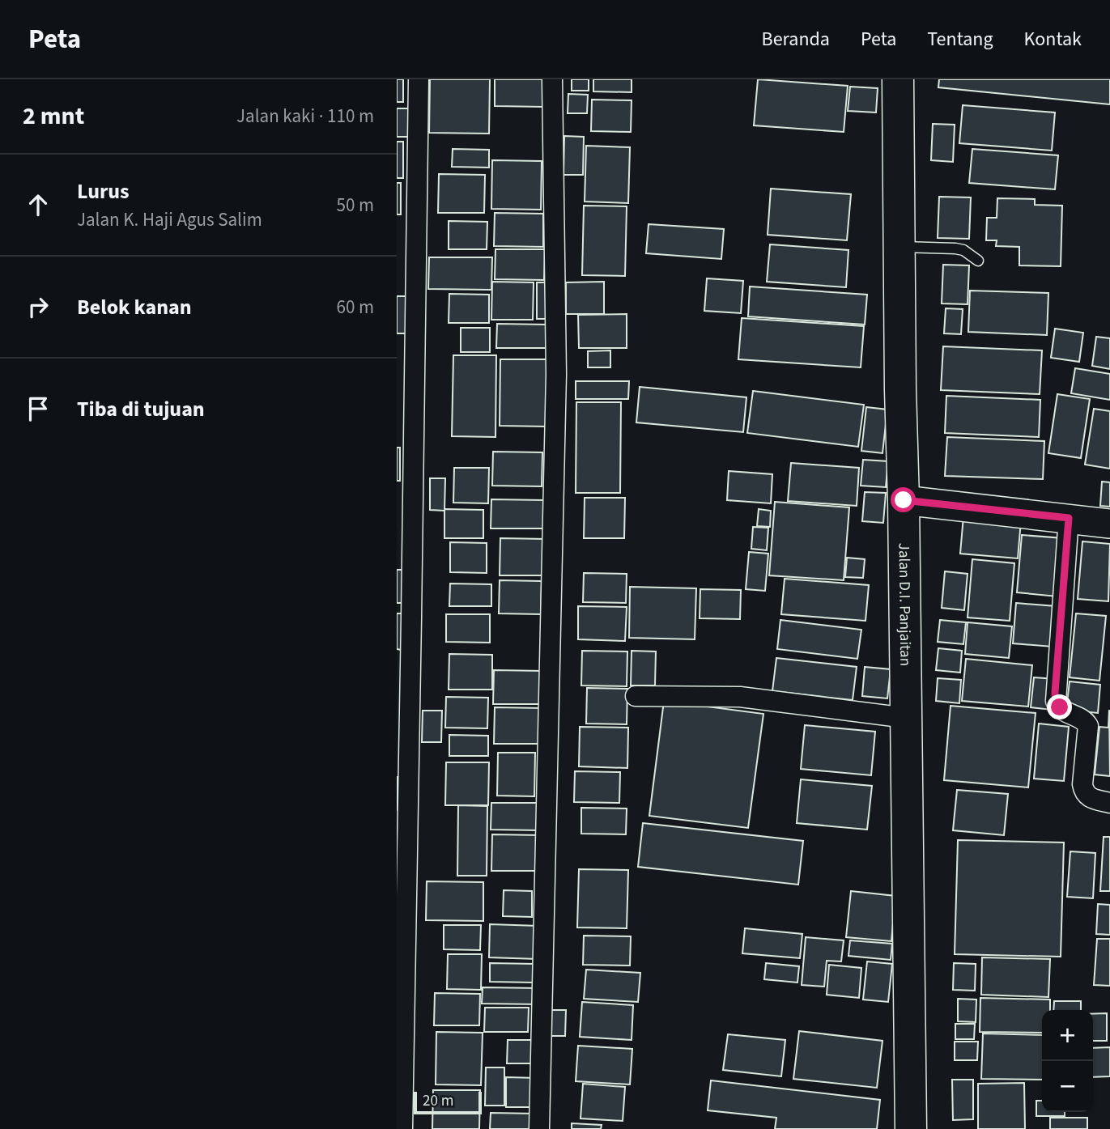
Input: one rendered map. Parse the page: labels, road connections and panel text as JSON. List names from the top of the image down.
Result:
{
  "streets": {
    "highway": ["Jalan D.I. Panjaitan"]
  },
  "scale_bar": "20 m",
  "page": {
    "header": "Peta",
    "nav": [
      "Beranda",
      "Peta",
      "Tentang",
      "Kontak"
    ],
    "heading": ["2 mnt", "Jalan kaki · 110 m"],
    "list": [
      ["Lurus", "Jalan K. Haji Agus Salim", "50 m"],
      ["Belok kanan", "60 m"],
      "Tiba di tujuan"
    ],
    "map_buttons": ["+", "−"],
    "scale": "20 m"
  }
}
